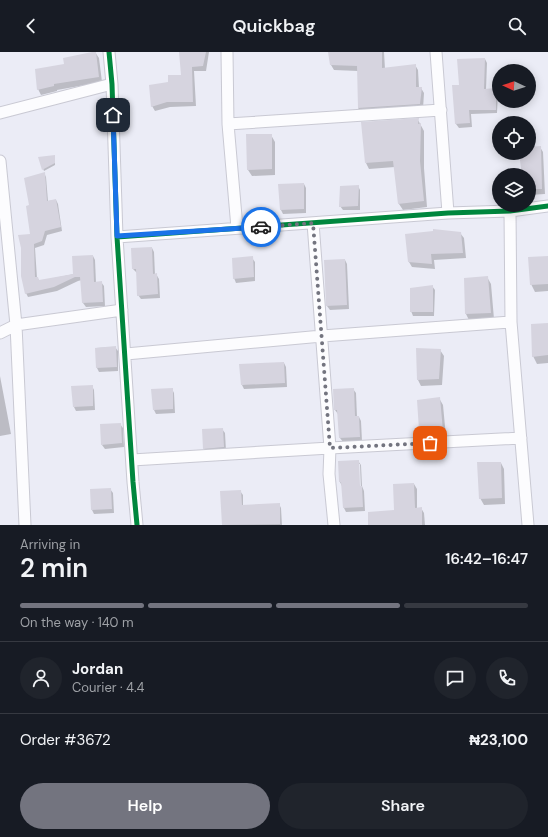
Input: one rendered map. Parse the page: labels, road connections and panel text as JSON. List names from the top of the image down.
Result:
{
  "north": "left",
  "page": {
    "header": "Quickbag",
    "heading": ["2 min", "Arriving in", "16:42–16:47"],
    "panel": [
      "Jordan",
      "Courier · 4.4",
      "Order #3672",
      "₦23,100"
    ],
    "bar": "On the way · 140 m",
    "buttons": ["Help", "Share"]
  }
}
